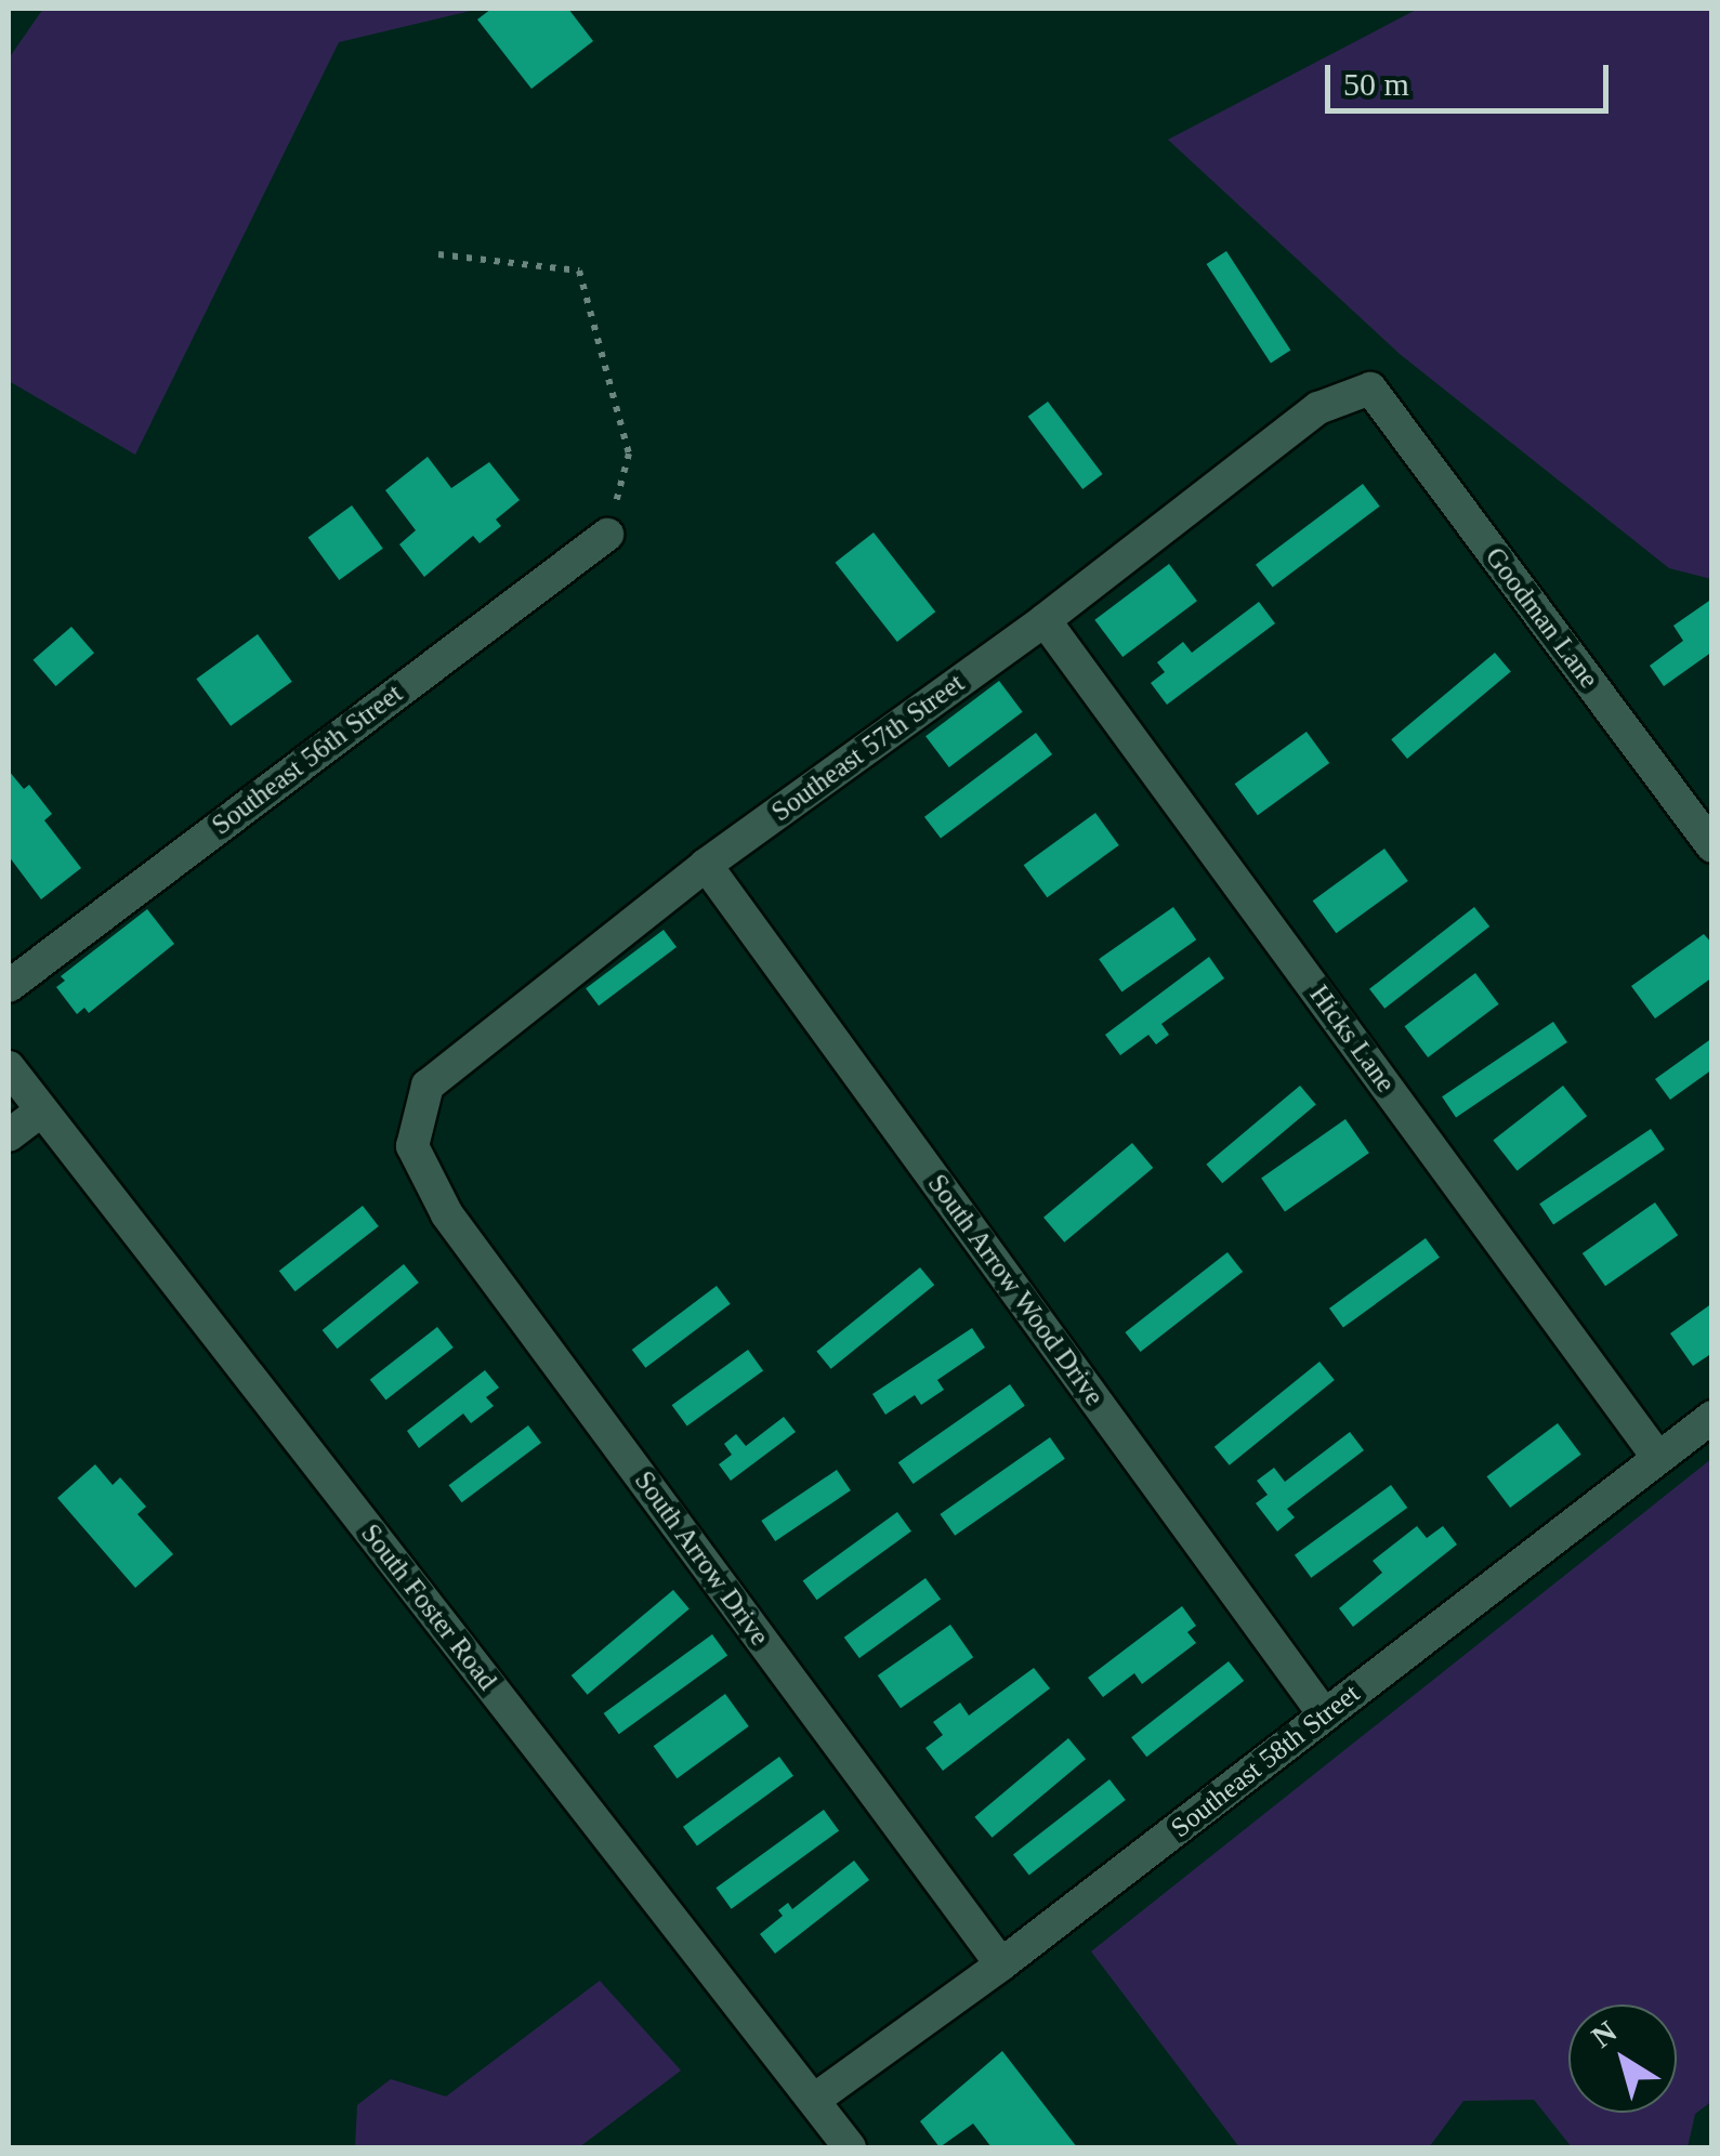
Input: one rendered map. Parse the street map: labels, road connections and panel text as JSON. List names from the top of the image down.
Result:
{
  "streets": {
    "street": [
      "Goodman Lane",
      "Southeast 57th Street",
      "Southeast 56th Street",
      "Hicks Lane",
      "South Arrow Wood Drive",
      "South Arrow Drive",
      "South Foster Road",
      "Southeast 58th Street"
    ]
  },
  "crossings": [
    ["Goodman Lane", "Southeast 57th Street"],
    ["Southeast 57th Street", "Hicks Lane"],
    ["Southeast 57th Street", "South Arrow Wood Drive"],
    ["Southeast 57th Street", "South Arrow Drive"],
    ["Hicks Lane", "Southeast 58th Street"],
    ["South Arrow Wood Drive", "Southeast 58th Street"],
    ["South Arrow Drive", "Southeast 58th Street"],
    ["South Foster Road", "Southeast 58th Street"]
  ],
  "scale_bar": "50 m",
  "north": "top left"
}
